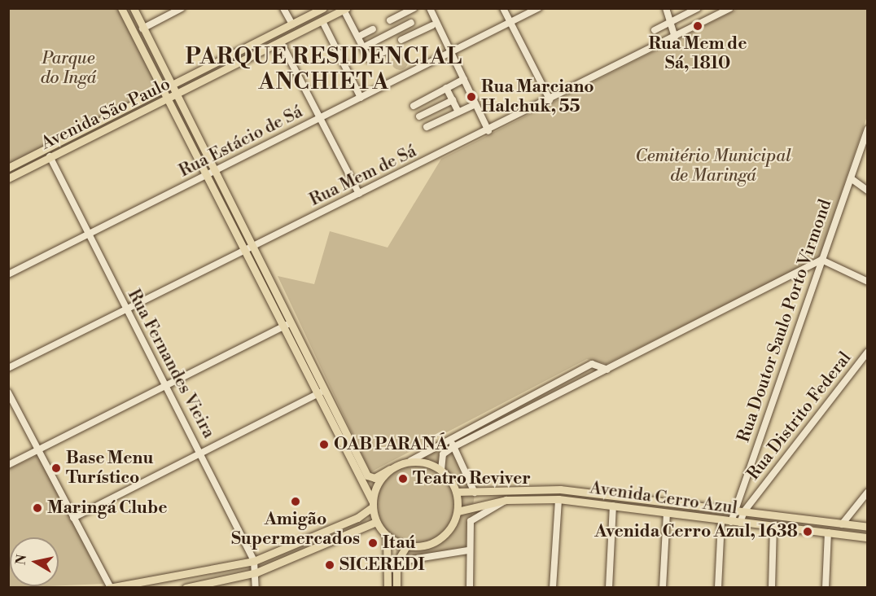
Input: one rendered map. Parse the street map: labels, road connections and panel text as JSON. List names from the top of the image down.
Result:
{
  "streets": {
    "main road": ["Avenida São Paulo", "Avenida Cerro Azul"],
    "street": [
      "Rua Estácio de Sá",
      "Rua Mem de Sá",
      "Rua Doutor Saulo Porto Virmond",
      "Rua Fernandes Vieira",
      "Rua Distrito Federal"
    ]
  },
  "crossings": [
    ["Avenida São Paulo", "Rua Fernandes Vieira"],
    ["Rua Estácio de Sá", "Rua Fernandes Vieira"],
    ["Rua Mem de Sá", "Rua Fernandes Vieira"],
    ["Rua Doutor Saulo Porto Virmond", "Avenida Cerro Azul"],
    ["Rua Distrito Federal", "Avenida Cerro Azul"]
  ],
  "districts": ["PARQUE RESIDENCIAL ANCHIETA"],
  "parks": ["Parque do Ingá", "Cemitério Municipal de Maringá"],
  "places": [
    "Rua Mem de Sá, 1810",
    "Rua Marciano Halchuk, 55",
    "OAB PARANÁ",
    "Base Menu Turístico",
    "Teatro Reviver",
    "Amigão Supermercados",
    "Maringá Clube",
    "Avenida Cerro Azul, 1638",
    "Itaú",
    "SICEREDI"
  ],
  "north": "left"
}
